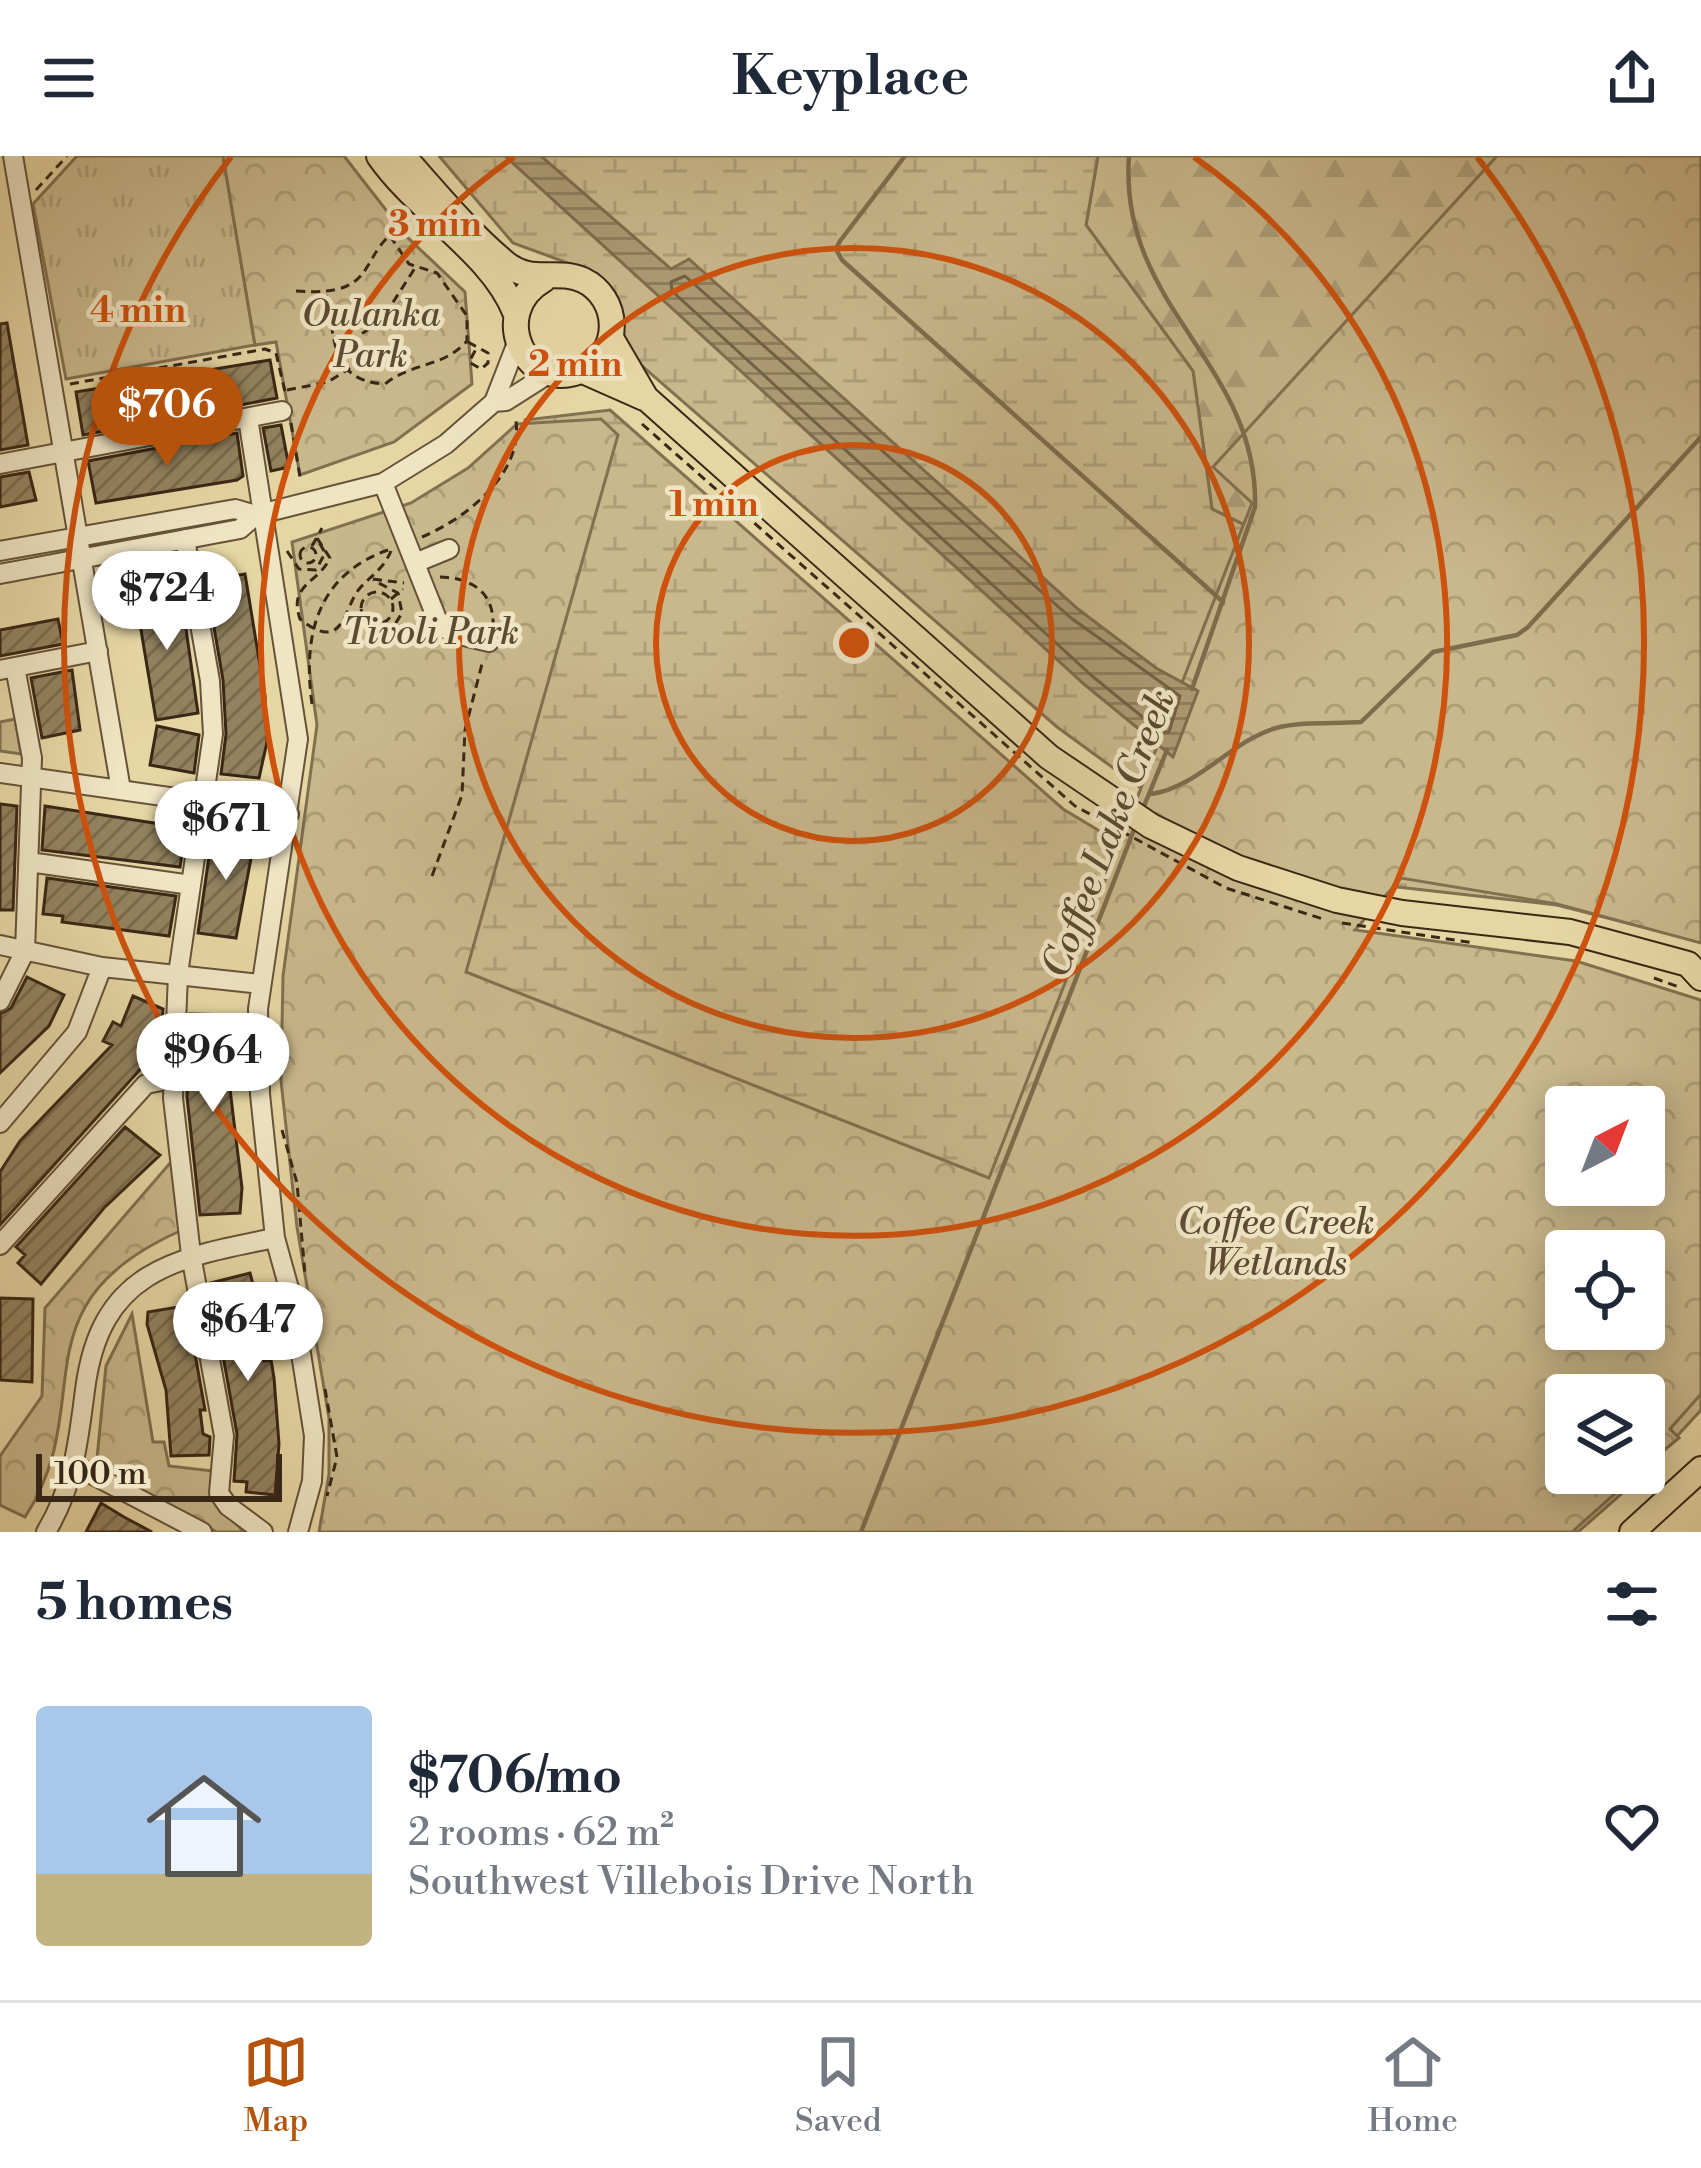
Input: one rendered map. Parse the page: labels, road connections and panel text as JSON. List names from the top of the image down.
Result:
{
  "water": ["Coffee Lake Creek"],
  "parks": ["Oulanka Park", "Tivoli Park", "Coffee Creek Wetlands"],
  "scale_bar": "100 m",
  "north": "top right",
  "page": {
    "header": "Keyplace",
    "price": [
      "$706",
      "$724",
      "$671",
      "$964",
      "$647"
    ],
    "scale": "100 m",
    "heading": "5 homes",
    "list": [
      {
        "name": "$706/mo",
        "note": "2 rooms · 62 m² · Southwest Villebois Drive North"
      }
    ],
    "tabs": ["Map", "Saved", "Home"]
  },
  "rings": [
    "3 min",
    "4 min",
    "2 min",
    "1 min"
  ]
}
